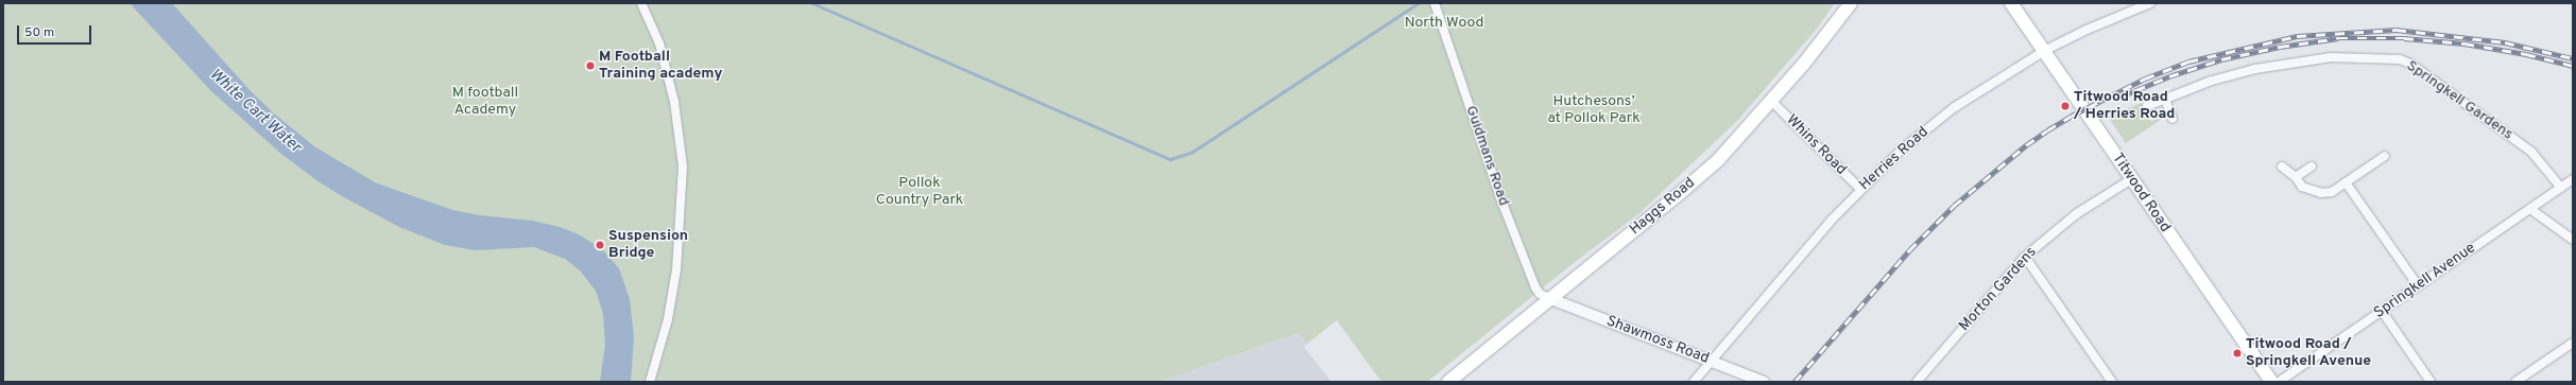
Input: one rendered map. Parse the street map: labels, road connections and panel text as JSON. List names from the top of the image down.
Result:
{
  "streets": {
    "main road": ["Titwood Road", "Haggs Road"],
    "street": [
      "Springkell Gardens",
      "Whins Road",
      "Guidmans Road",
      "Herries Road",
      "Springkell Avenue",
      "Morton Gardens",
      "Shawmoss Road"
    ]
  },
  "crossings": [
    ["Springkell Gardens", "Springkell Avenue"],
    ["Whins Road", "Herries Road"],
    ["Whins Road", "Haggs Road"],
    ["Guidmans Road", "Haggs Road"],
    ["Guidmans Road", "Shawmoss Road"],
    ["Herries Road", "Titwood Road"],
    ["Herries Road", "Shawmoss Road"],
    ["Titwood Road", "Morton Gardens"],
    ["Haggs Road", "Shawmoss Road"]
  ],
  "water": ["White Cart Water"],
  "parks": [
    "North Wood",
    "M football Academy",
    "Hutchesons’ at Pollok Park",
    "Pollok Country Park"
  ],
  "places": [
    "M Football Training academy",
    "Titwood Road / Herries Road",
    "Suspension Bridge",
    "Titwood Road / Springkell Avenue"
  ],
  "scale_bar": "50 m"
}
